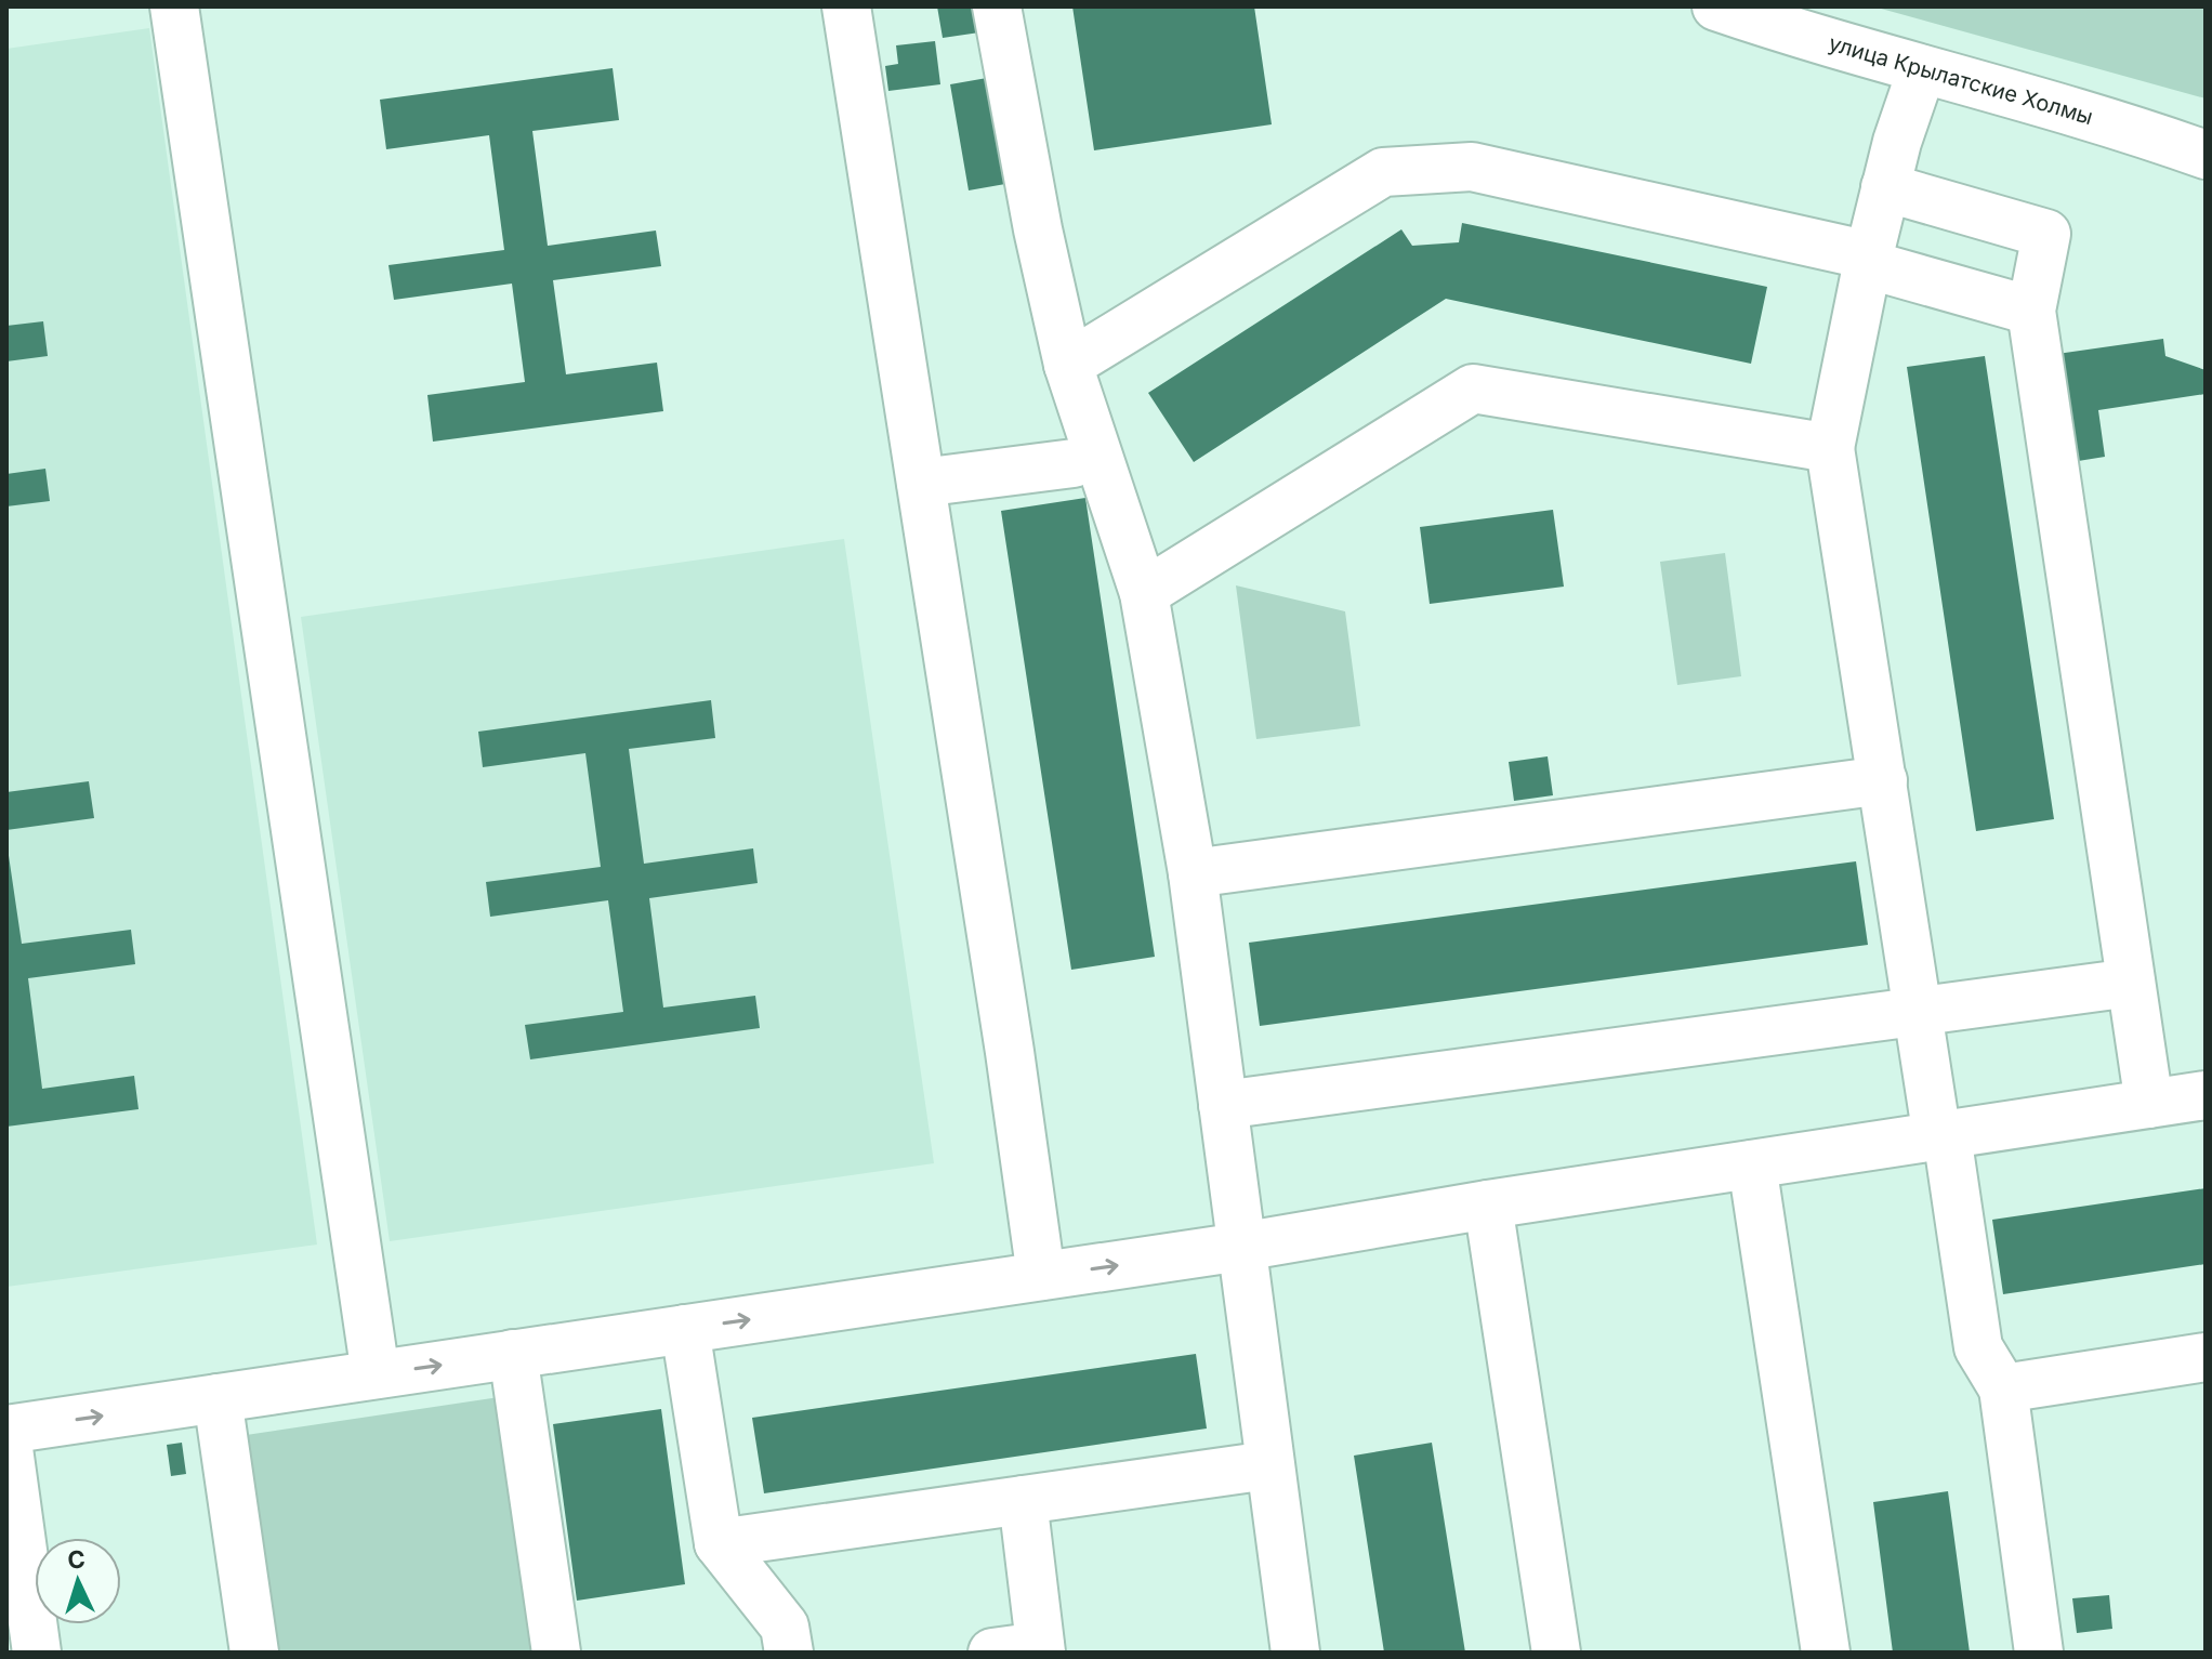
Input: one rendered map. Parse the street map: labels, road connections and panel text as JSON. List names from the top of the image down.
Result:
{
  "streets": {
    "street": ["улица Крылатские Холмы"]
  },
  "north": "top"
}
